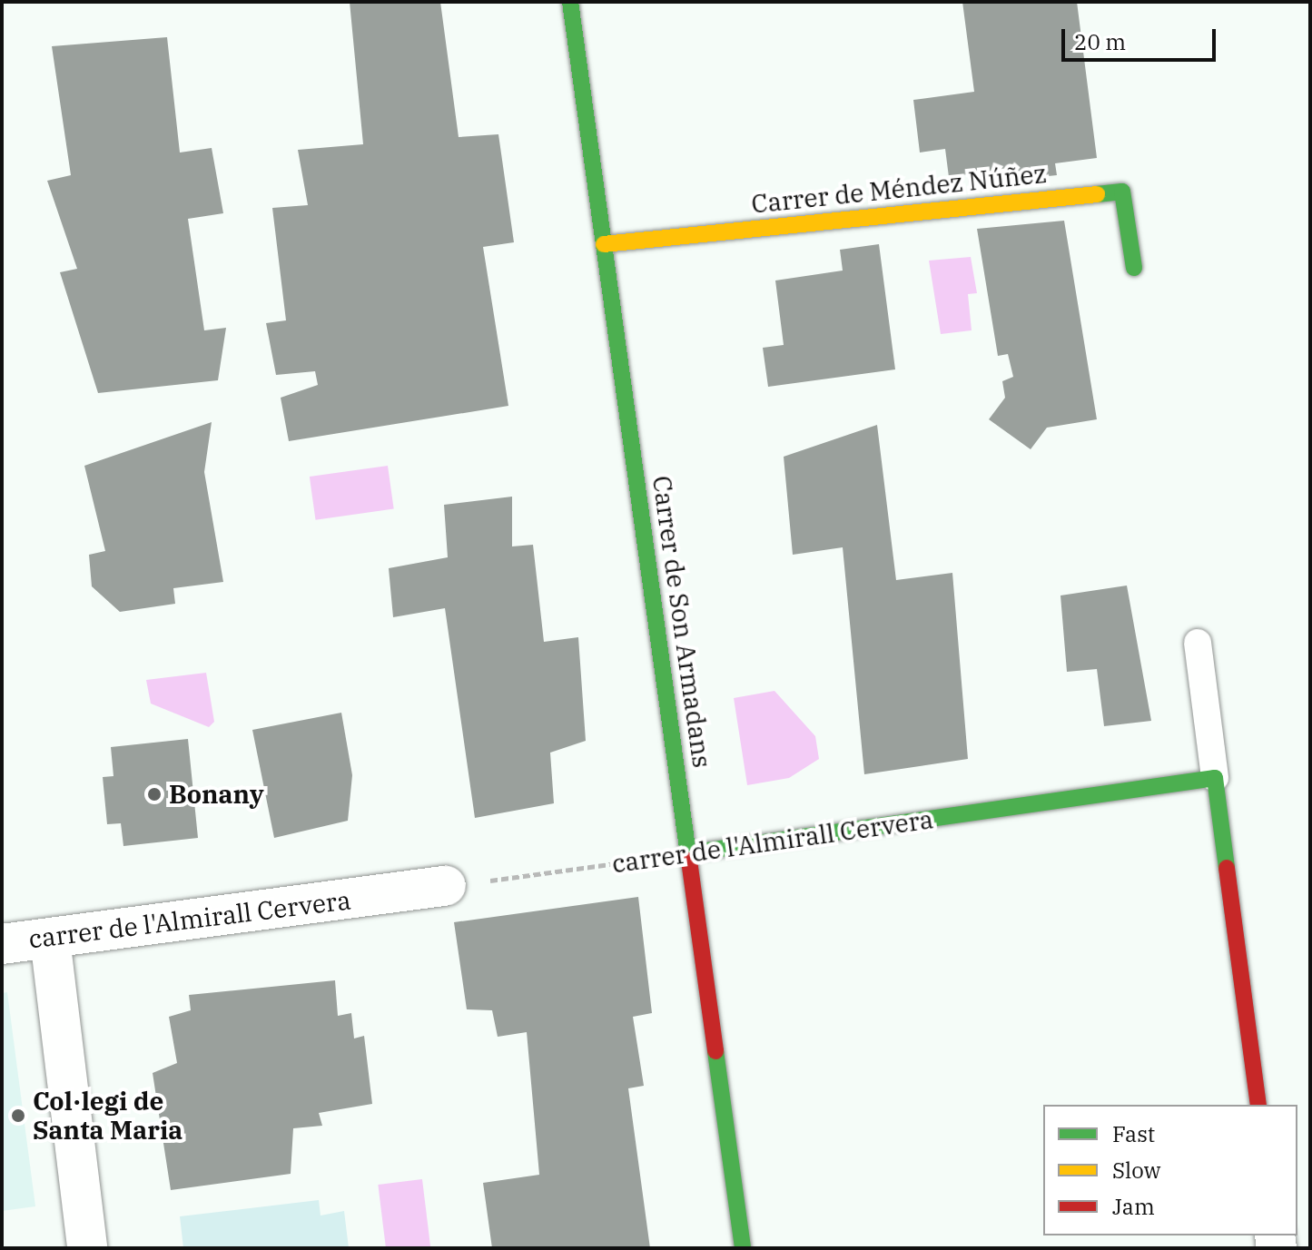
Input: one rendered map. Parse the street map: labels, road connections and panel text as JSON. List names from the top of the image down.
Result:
{
  "streets": {
    "street": ["Carrer de Méndez Núñez", "Carrer de Son Armadans", "carrer de l'Almirall Cervera"]
  },
  "crossings": [
    ["Carrer de Méndez Núñez", "Carrer de Son Armadans"],
    ["Carrer de Son Armadans", "carrer de l'Almirall Cervera"]
  ],
  "places": ["Bonany", "Col·legi de Santa Maria"],
  "legend": ["Fast", "Slow", "Jam"],
  "scale_bar": "20 m"
}
